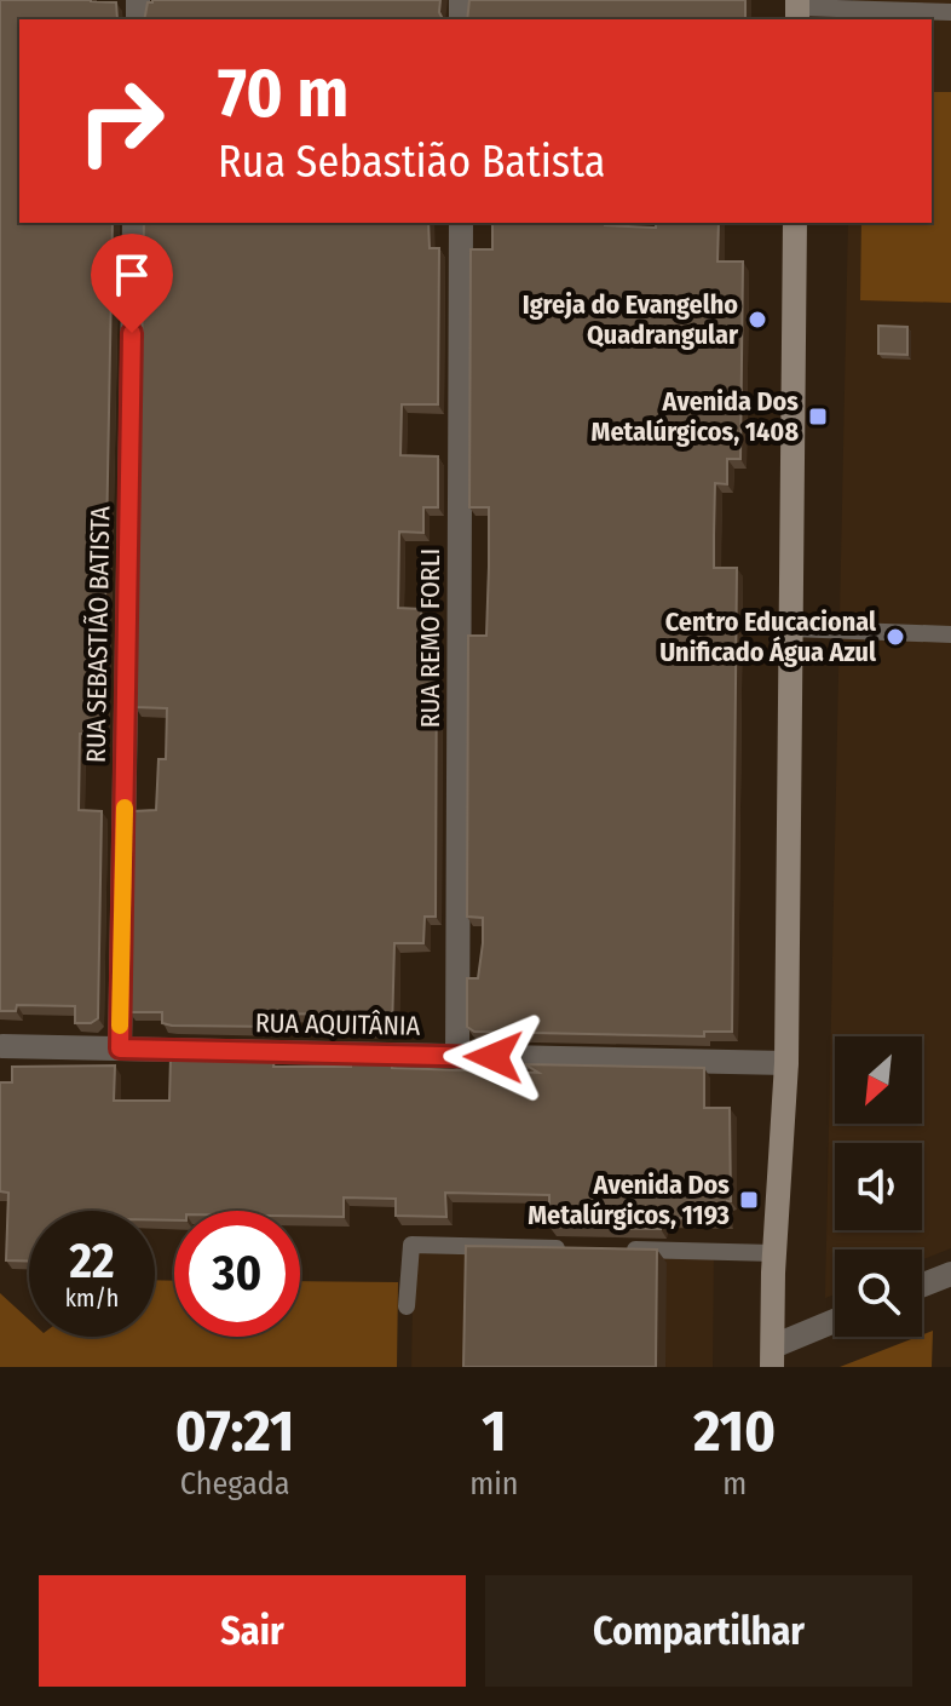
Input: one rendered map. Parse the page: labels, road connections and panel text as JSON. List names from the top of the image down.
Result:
{
  "streets": {
    "street": ["RUA SEBASTIÃO BATISTA", "RUA REMO FORLI", "RUA AQUITÂNIA"]
  },
  "crossings": [
    ["RUA SEBASTIÃO BATISTA", "RUA AQUITÂNIA"],
    ["RUA REMO FORLI", "RUA AQUITÂNIA"]
  ],
  "places": {
    "other": ["Igreja do Evangelho Quadrangular", "Centro Educacional Unificado Água Azul"],
    "transit": ["Avenida Dos Metalúrgicos, 1408", "Avenida Dos Metalúrgicos, 1193"]
  },
  "north": "bottom left",
  "page": {
    "turn": ["70 m", "Rua Sebastião Batista"],
    "speed": "22 km/h",
    "limit": "30",
    "eta": [
      "07:21",
      "Chegada",
      "1",
      "min",
      "210",
      "m"
    ],
    "buttons": ["Sair", "Compartilhar"]
  }
}
